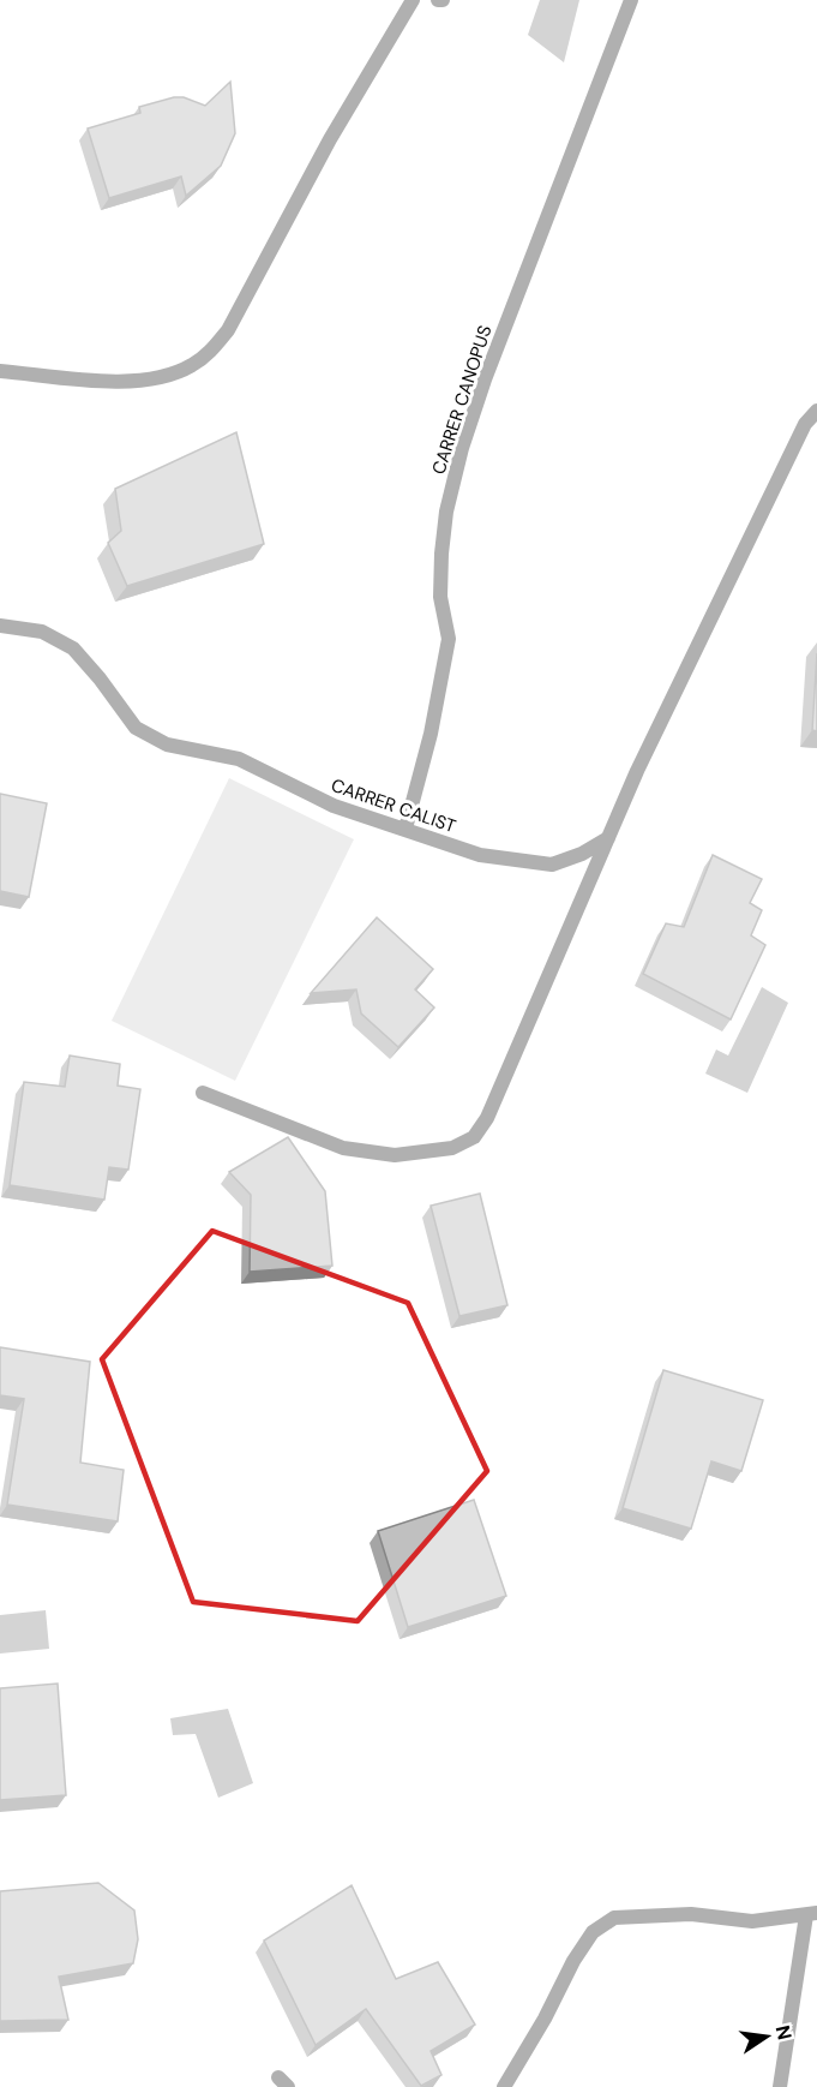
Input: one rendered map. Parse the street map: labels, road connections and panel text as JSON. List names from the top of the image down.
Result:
{
  "streets": {
    "street": ["CARRER CANOPUS", "CARRER CALIST"]
  },
  "crossings": [
    ["CARRER CANOPUS", "CARRER CALIST"]
  ],
  "north": "right"
}
